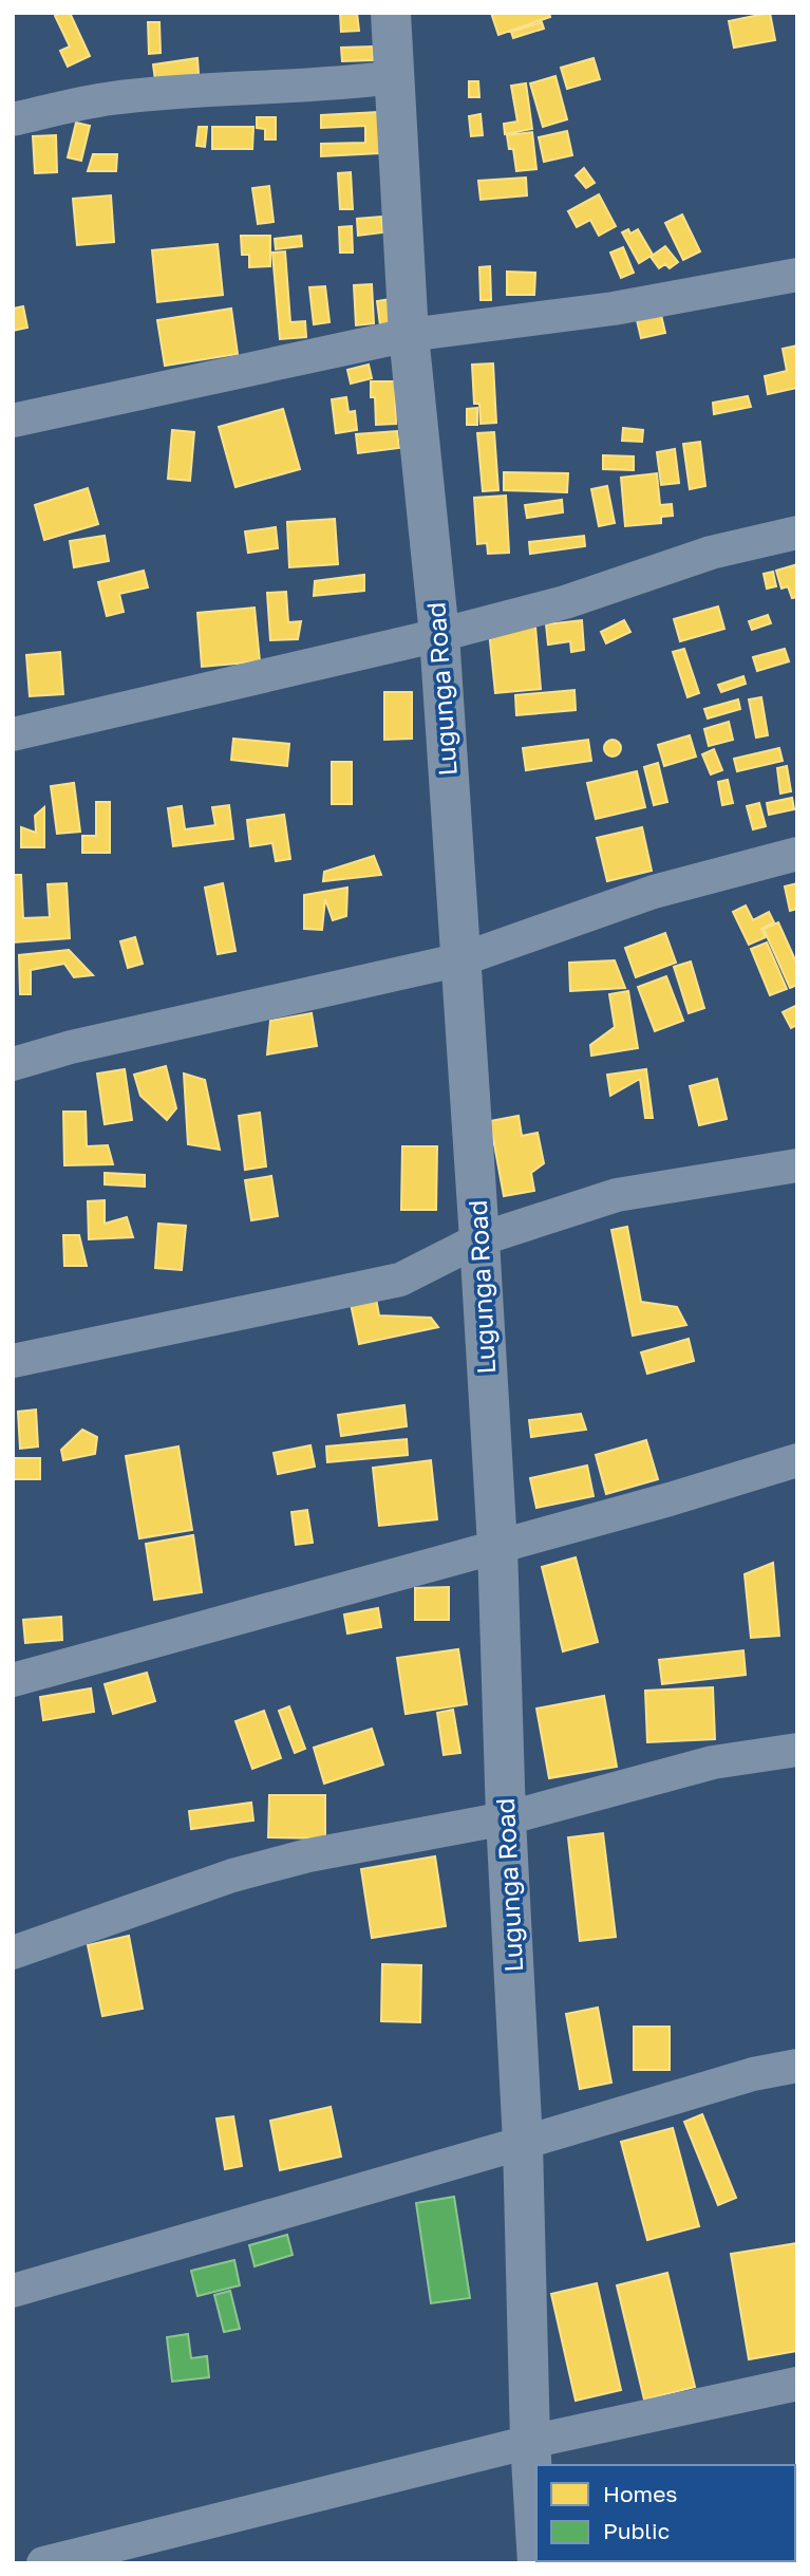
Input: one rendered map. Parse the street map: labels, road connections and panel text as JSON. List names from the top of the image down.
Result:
{
  "streets": {
    "street": ["Lugunga Road"]
  },
  "legend": ["Homes", "Public"]
}
